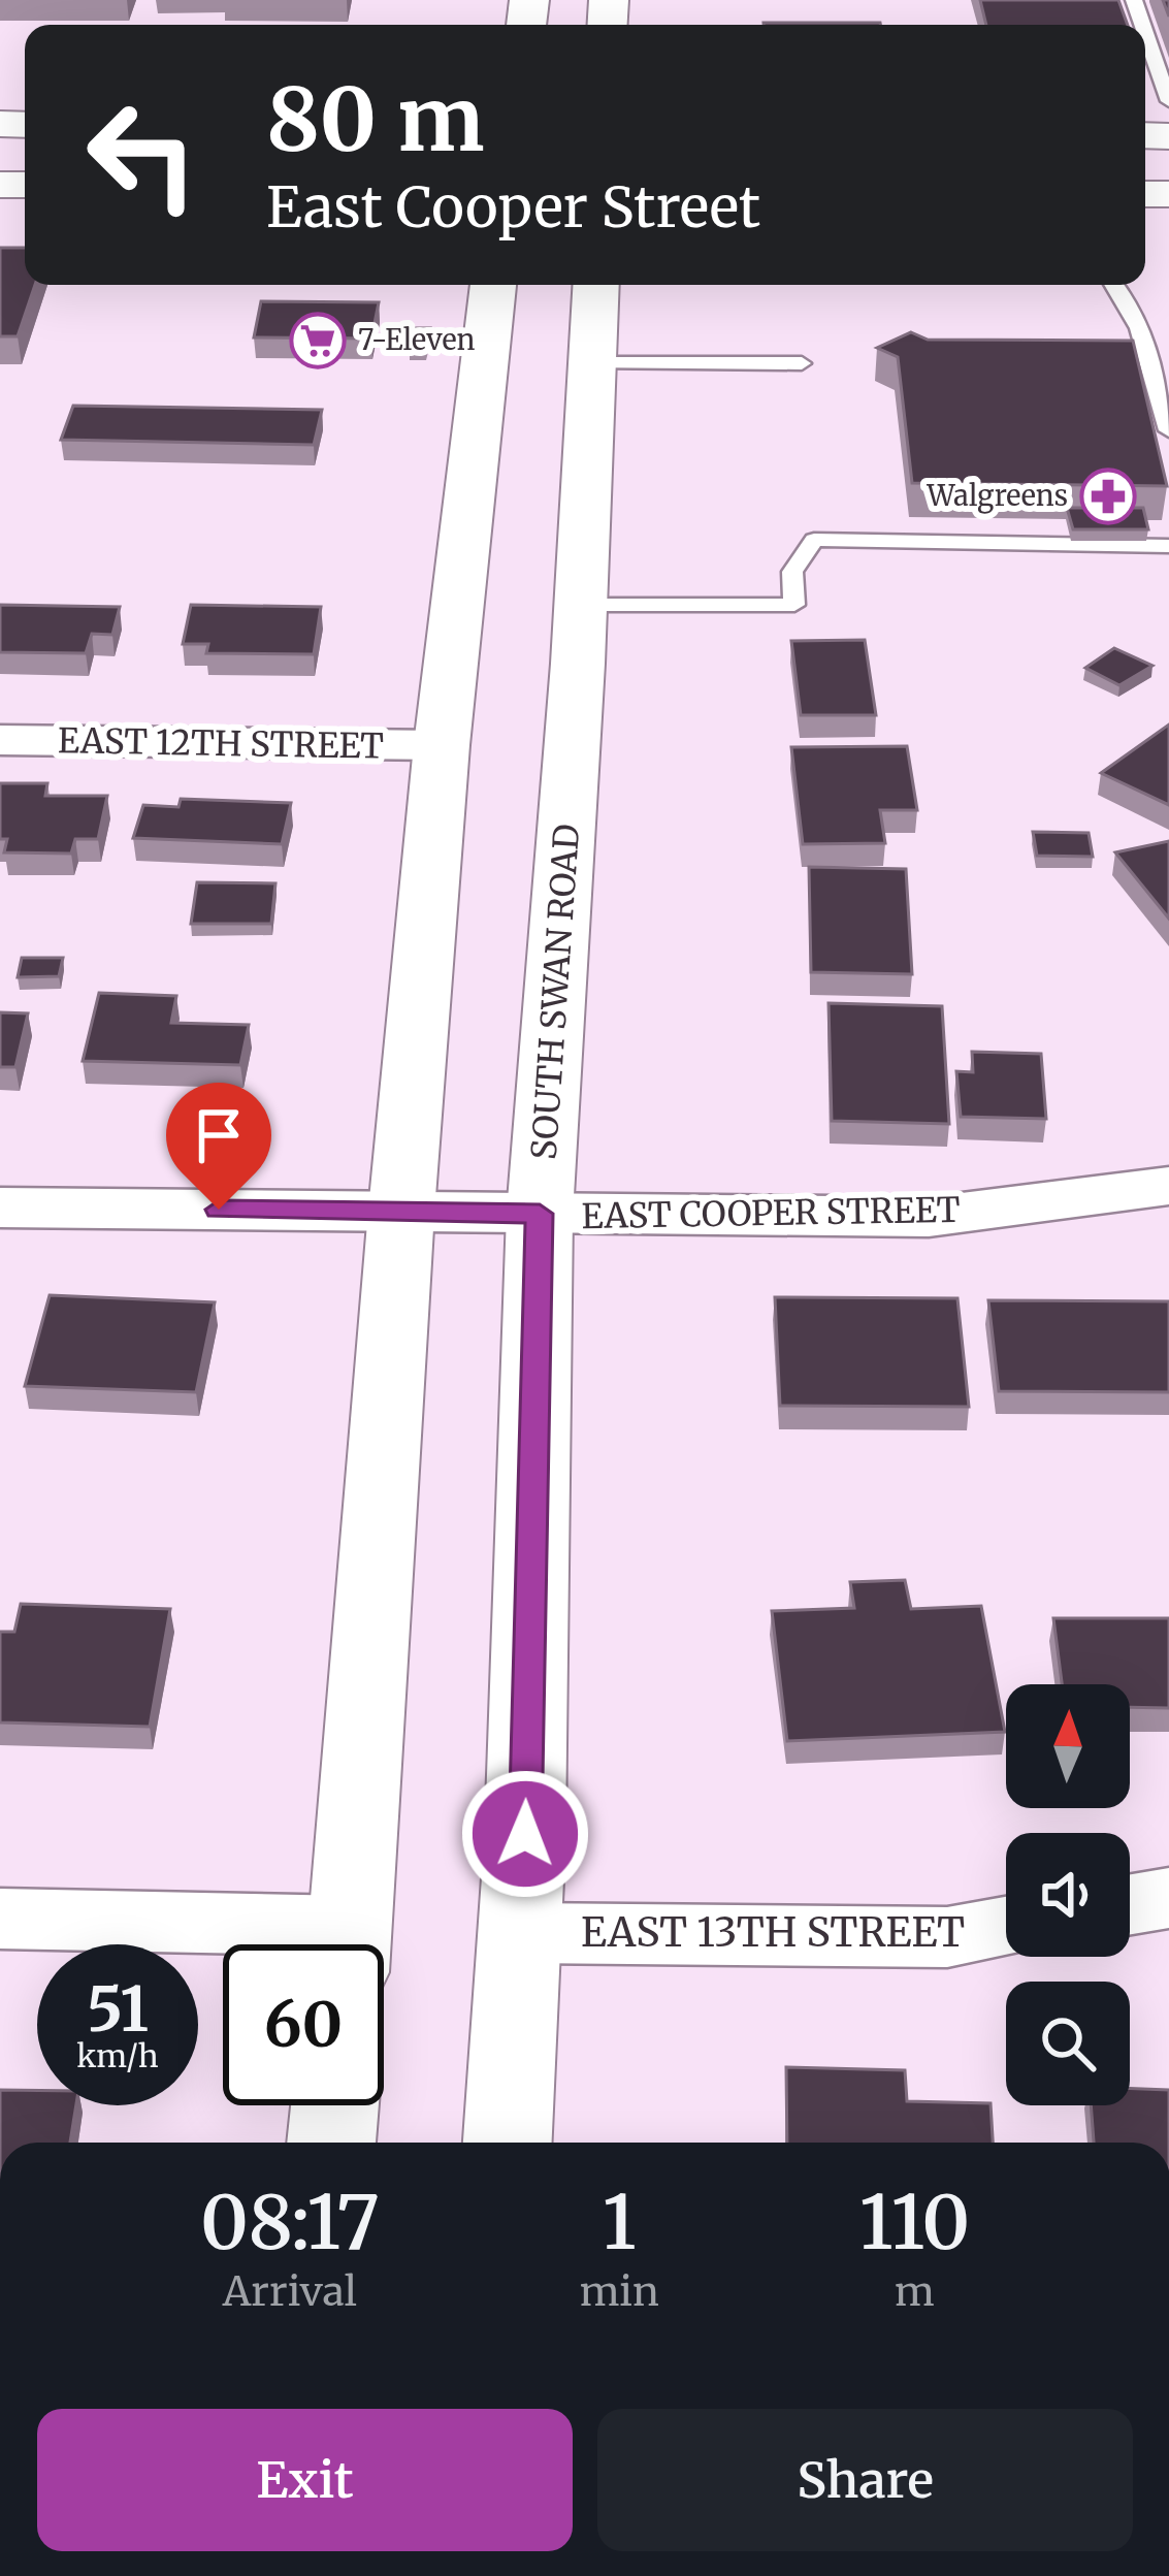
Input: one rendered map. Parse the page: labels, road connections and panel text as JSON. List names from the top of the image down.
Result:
{
  "streets": {
    "main road": ["SOUTH SWAN ROAD"],
    "street": ["EAST 12TH STREET", "EAST COOPER STREET", "EAST 13TH STREET"]
  },
  "crossings": [
    ["SOUTH SWAN ROAD", "EAST COOPER STREET"],
    ["SOUTH SWAN ROAD", "EAST 13TH STREET"]
  ],
  "places": {
    "supermarket": ["7-Eleven"],
    "pharmacy": ["Walgreens"]
  },
  "north": "top",
  "page": {
    "turn": ["80 m", "East Cooper Street"],
    "speed": "51 km/h",
    "limit": "60",
    "eta": [
      "08:17",
      "Arrival",
      "1",
      "min",
      "110",
      "m"
    ],
    "buttons": ["Exit", "Share"]
  }
}
